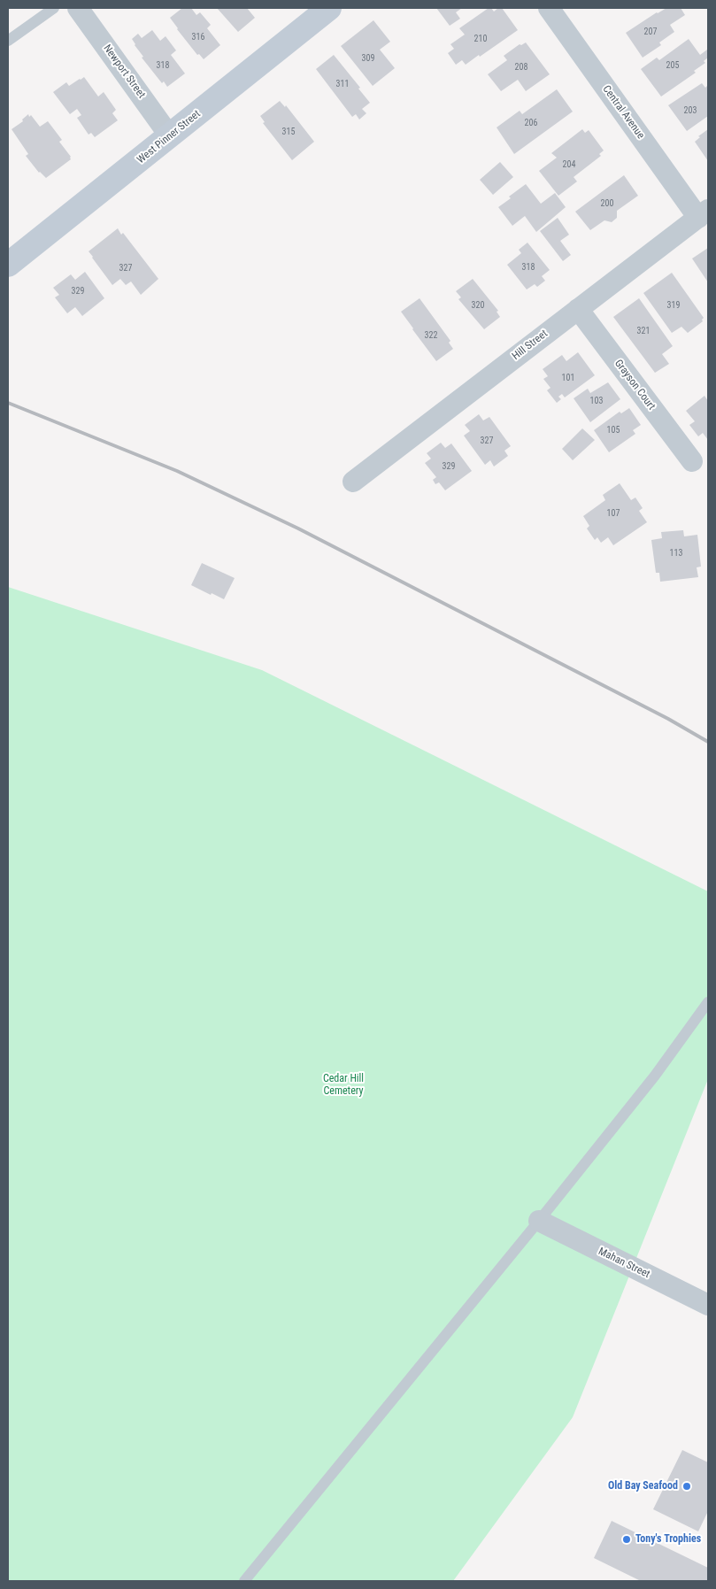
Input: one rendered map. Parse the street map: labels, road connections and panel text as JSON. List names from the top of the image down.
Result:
{
  "streets": {
    "main road": ["West Pinner Street"],
    "street": [
      "Newport Street",
      "Central Avenue",
      "Hill Street",
      "Grayson Court",
      "Mahan Street"
    ]
  },
  "crossings": [
    ["Newport Street", "West Pinner Street"],
    ["Central Avenue", "Hill Street"],
    ["Hill Street", "Grayson Court"]
  ],
  "parks": ["Cedar Hill Cemetery"],
  "places": ["Old Bay Seafood", "Tony's Trophies"],
  "house_numbers": [
    "207",
    "316",
    "210",
    "309",
    "318",
    "205",
    "208",
    "311",
    "203",
    "206",
    "315",
    "204",
    "200",
    "318",
    "327",
    "329",
    "320",
    "319",
    "321",
    "322",
    "101",
    "103",
    "105",
    "327",
    "329",
    "107",
    "113"
  ]
}
